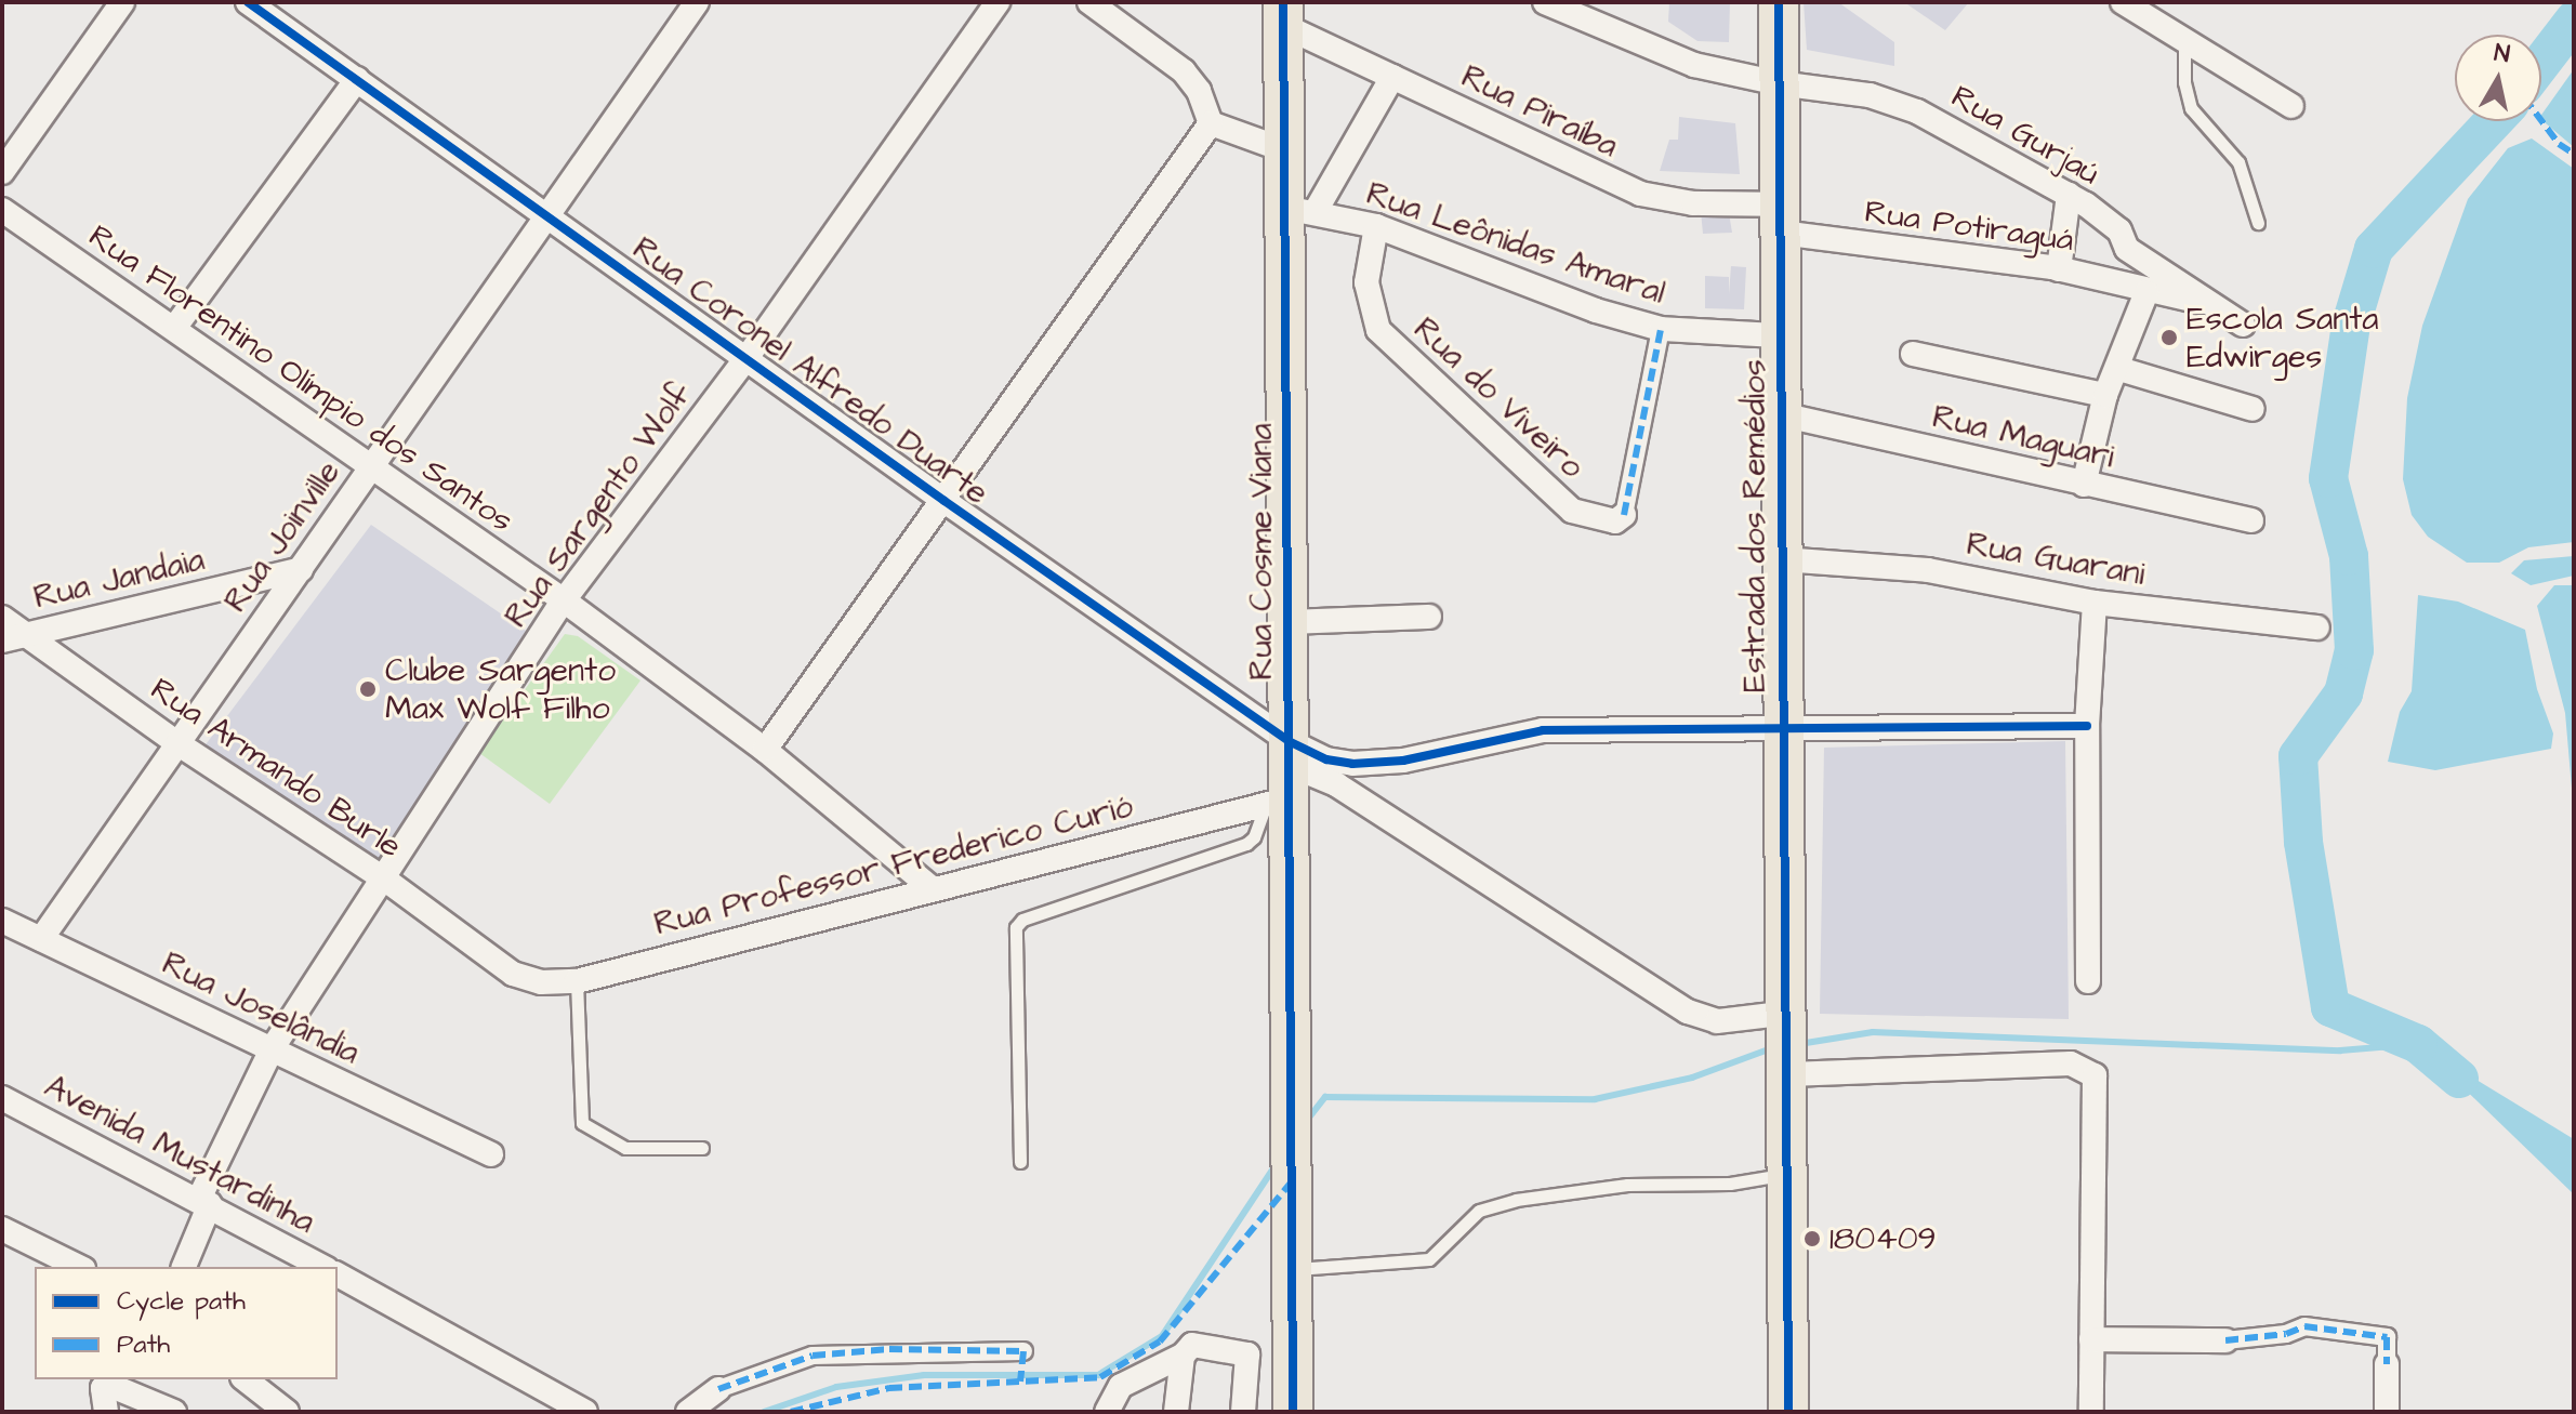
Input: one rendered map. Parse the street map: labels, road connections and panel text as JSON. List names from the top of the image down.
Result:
{
  "streets": {
    "main road": ["Estrada dos Remédios", "Rua Cosme Viana"],
    "street": [
      "Rua Piraíba",
      "Rua Gurjaú",
      "Rua Potiraguá",
      "Rua Leônidas Amaral",
      "Rua Coronel Alfredo Duarte",
      "Rua Florentino Olímpio dos Santos",
      "Rua do Viveiro",
      "Rua Maguari",
      "Rua Sargento Wolf",
      "Rua Joinville",
      "Rua Guarani",
      "Rua Jandaia",
      "Rua Armando Burle",
      "Rua Professor Frederico Curió",
      "Rua Joselândia",
      "Avenida Mustardinha"
    ]
  },
  "crossings": [
    ["Rua Piraíba", "Rua Potiraguá"],
    ["Rua Piraíba", "Estrada dos Remédios"],
    ["Rua Piraíba", "Rua Cosme Viana"],
    ["Rua Gurjaú", "Rua Potiraguá"],
    ["Rua Gurjaú", "Estrada dos Remédios"],
    ["Rua Potiraguá", "Estrada dos Remédios"],
    ["Rua Leônidas Amaral", "Rua do Viveiro"],
    ["Rua Leônidas Amaral", "Estrada dos Remédios"],
    ["Rua Leônidas Amaral", "Rua Cosme Viana"],
    ["Rua Coronel Alfredo Duarte", "Rua Sargento Wolf"],
    ["Rua Coronel Alfredo Duarte", "Estrada dos Remédios"],
    ["Rua Coronel Alfredo Duarte", "Rua Joinville"],
    ["Rua Coronel Alfredo Duarte", "Rua Cosme Viana"],
    ["Rua Coronel Alfredo Duarte", "Rua Professor Frederico Curió"],
    ["Rua Florentino Olímpio dos Santos", "Rua Sargento Wolf"],
    ["Rua Florentino Olímpio dos Santos", "Rua Joinville"],
    ["Rua Florentino Olímpio dos Santos", "Rua Professor Frederico Curió"],
    ["Rua Maguari", "Estrada dos Remédios"],
    ["Rua Sargento Wolf", "Rua Armando Burle"],
    ["Rua Sargento Wolf", "Rua Joselândia"],
    ["Rua Sargento Wolf", "Avenida Mustardinha"],
    ["Estrada dos Remédios", "Rua Guarani"],
    ["Rua Joinville", "Rua Jandaia"],
    ["Rua Joinville", "Rua Armando Burle"],
    ["Rua Joinville", "Rua Joselândia"],
    ["Rua Cosme Viana", "Rua Professor Frederico Curió"],
    ["Rua Jandaia", "Rua Armando Burle"],
    ["Rua Armando Burle", "Rua Professor Frederico Curió"]
  ],
  "places": ["Escola Santa Edwirges", "Clube Sargento Max Wolf Filho", "180409"],
  "legend": ["Cycle path", "Path"],
  "north": "top"
}
